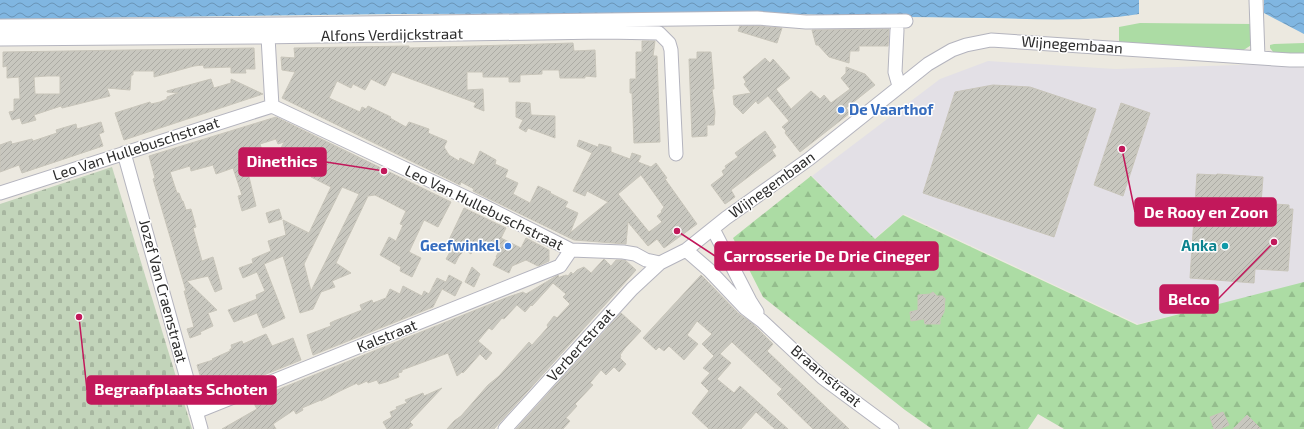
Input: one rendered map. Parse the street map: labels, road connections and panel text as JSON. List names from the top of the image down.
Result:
{
  "streets": {
    "street": [
      "Alfons Verdijckstraat",
      "Wijnegembaan",
      "Leo Van Hullebuschstraat",
      "Jozef Van Craenstraat",
      "Kalstraat",
      "Verbertstraat",
      "Braamstraat"
    ]
  },
  "crossings": [
    ["Wijnegembaan", "Leo Van Hullebuschstraat"],
    ["Wijnegembaan", "Verbertstraat"],
    ["Wijnegembaan", "Braamstraat"],
    ["Leo Van Hullebuschstraat", "Jozef Van Craenstraat"],
    ["Leo Van Hullebuschstraat", "Kalstraat"],
    ["Leo Van Hullebuschstraat", "Verbertstraat"],
    ["Jozef Van Craenstraat", "Kalstraat"]
  ],
  "places": [
    "De Vaarthof",
    "De Rooy en Zoon",
    "Dinethics",
    "Carrosserie De Drie Cineger",
    "Belco",
    "Geefwinkel",
    "Anka",
    "Begraafplaats Schoten"
  ]
}
